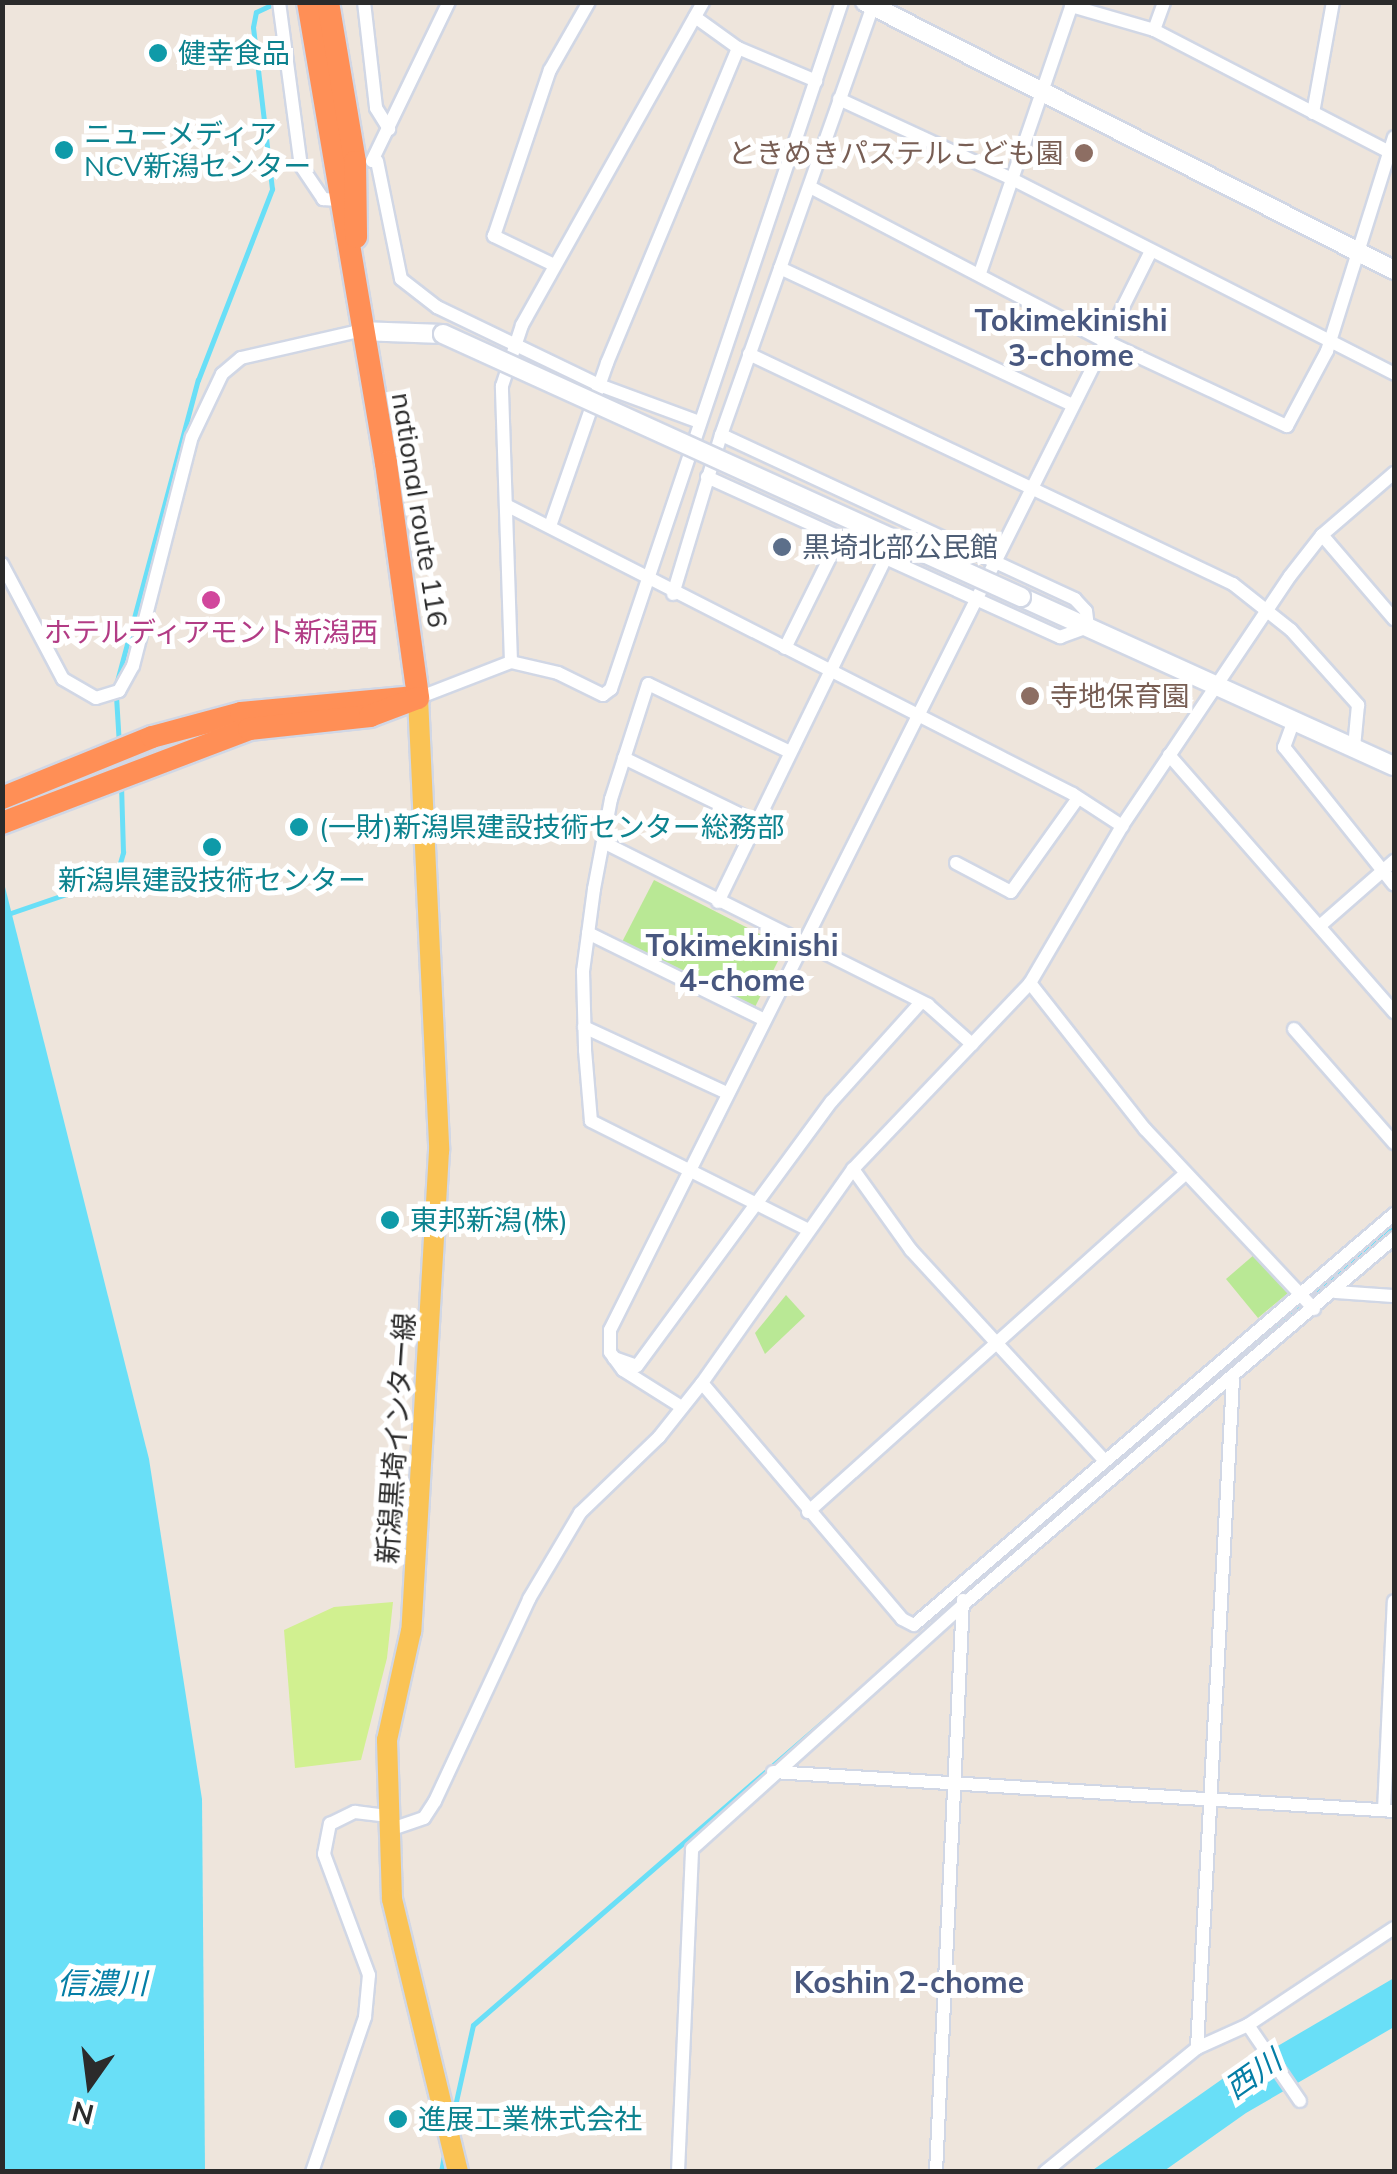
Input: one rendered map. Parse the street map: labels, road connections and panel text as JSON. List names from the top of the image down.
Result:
{
  "streets": {
    "highway": ["national route 116"],
    "main road": ["新潟黒埼インター線"]
  },
  "crossings": [
    ["national route 116", "新潟黒埼インター線"]
  ],
  "districts": ["Tokimekinishi 3-chome", "Tokimekinishi 4-chome", "Koshin 2-chome"],
  "water": ["信濃川", "西川"],
  "places": [
    "健幸食品",
    "ニューメディア NCV新潟センター",
    "ときめきパステルこども園",
    "黒埼北部公民館",
    "ホテルディアモント新潟西",
    "寺地保育園",
    "(一財)新潟県建設技術センター総務部",
    "新潟県建設技術センター",
    "東邦新潟(株)",
    "進展工業株式会社"
  ],
  "north": "bottom"
}
